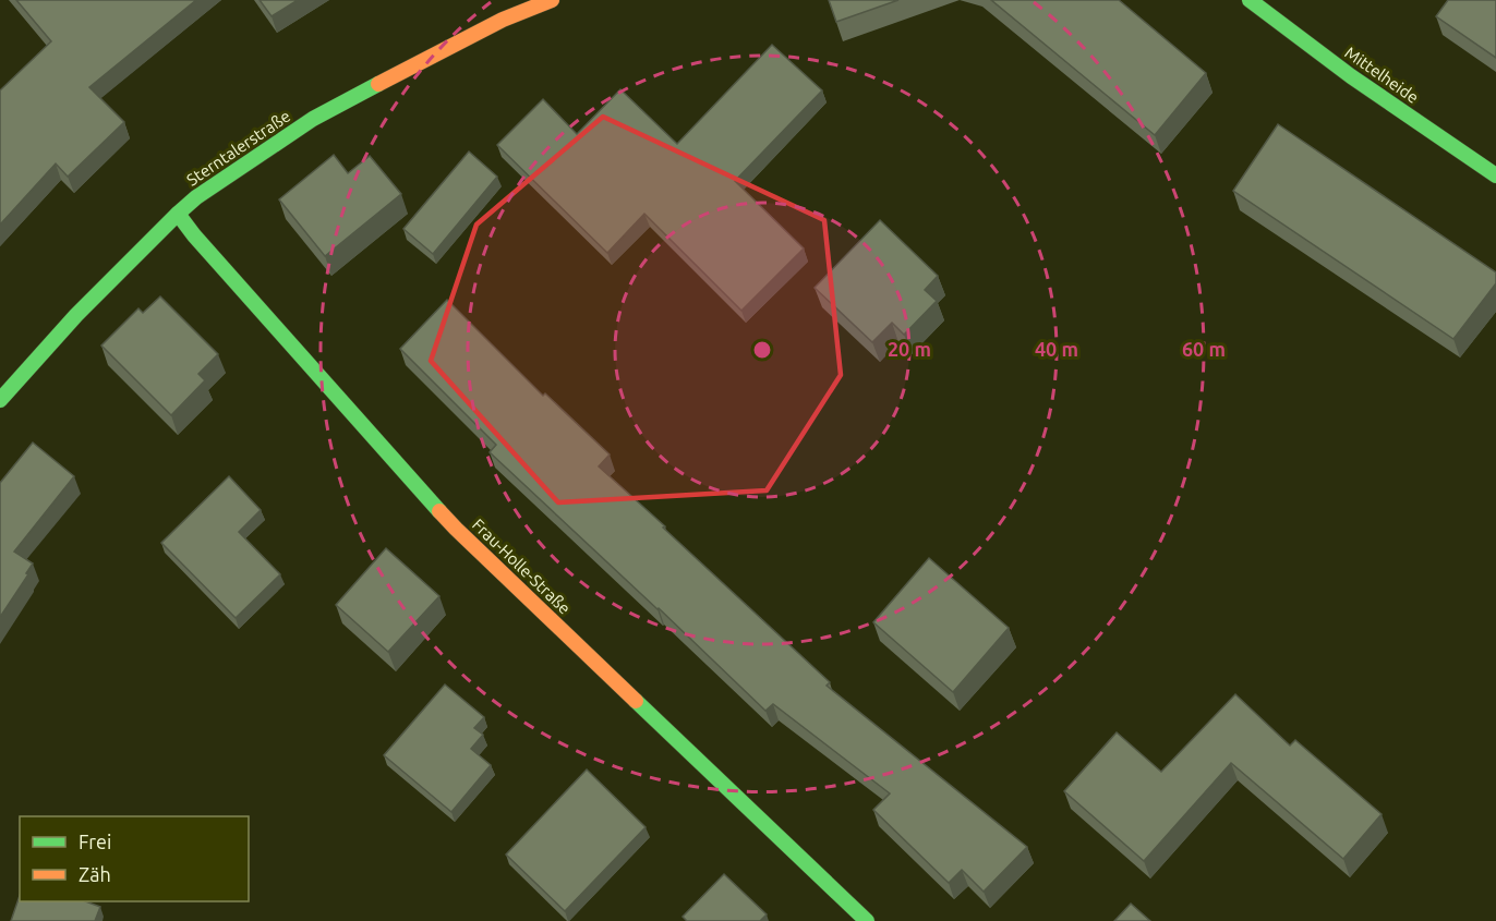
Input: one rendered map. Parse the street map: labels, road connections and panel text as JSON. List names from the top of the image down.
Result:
{
  "streets": {
    "street": ["Mittelheide", "Sterntalerstraße", "Frau-Holle-Straße"]
  },
  "crossings": [
    ["Sterntalerstraße", "Frau-Holle-Straße"]
  ],
  "legend": ["Frei", "Zäh"],
  "rings": ["20 m", "40 m", "60 m"]
}
